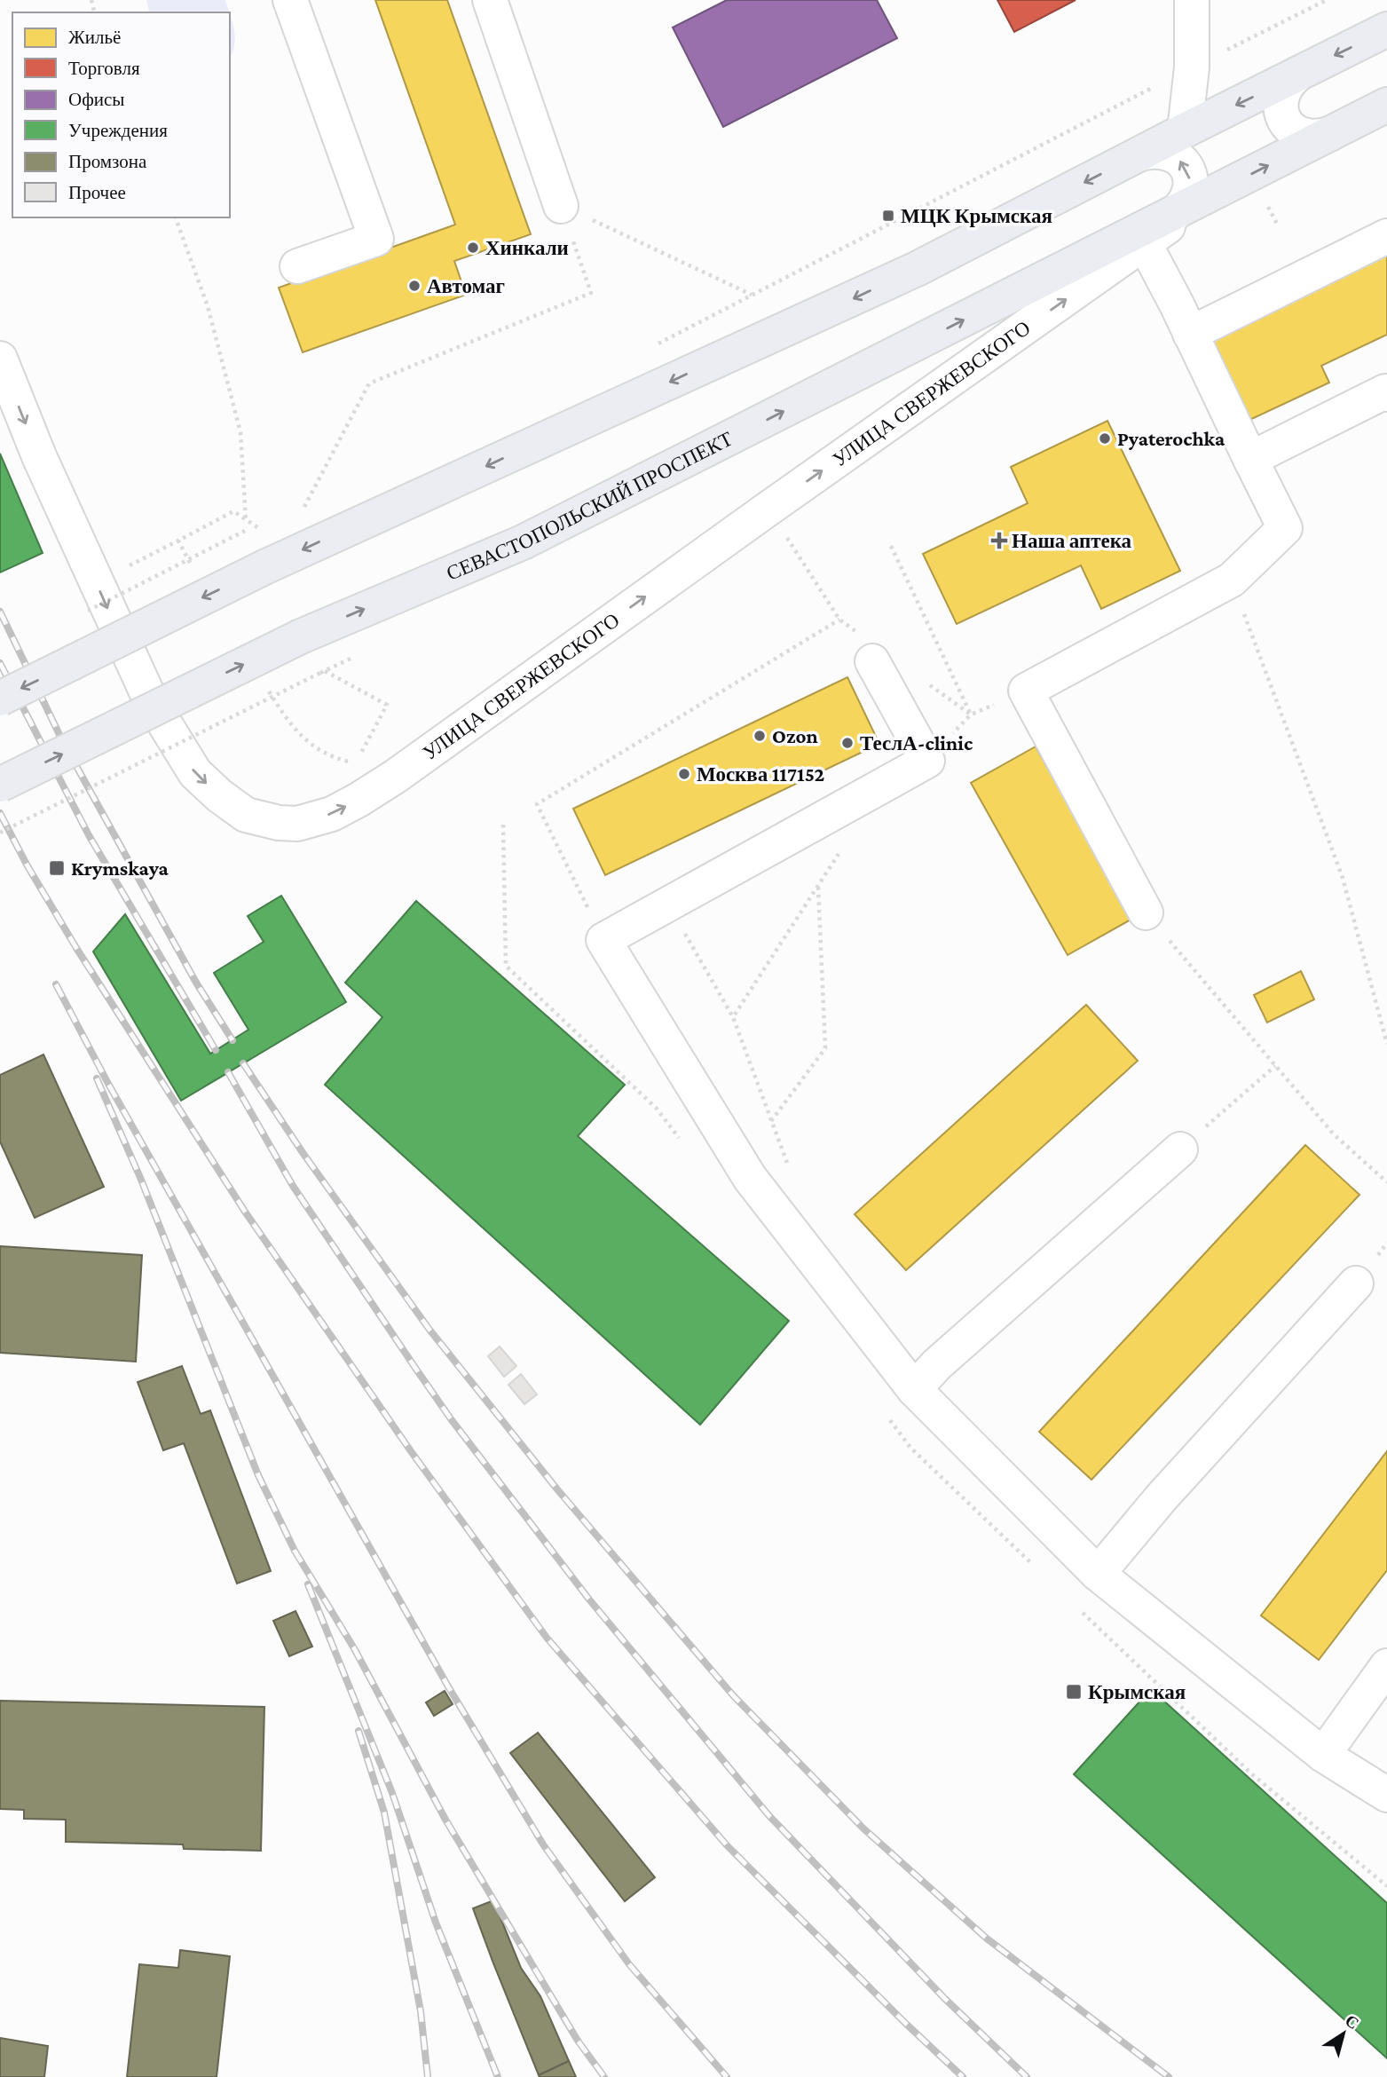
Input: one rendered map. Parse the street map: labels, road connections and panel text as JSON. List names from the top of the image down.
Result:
{
  "streets": {
    "main road": ["СЕВАСТОПОЛЬСКИЙ ПРОСПЕКТ"],
    "street": ["УЛИЦА СВЕРЖЕВСКОГО"]
  },
  "crossings": [
    ["УЛИЦА СВЕРЖЕВСКОГО", "СЕВАСТОПОЛЬСКИЙ ПРОСПЕКТ"]
  ],
  "places": {
    "transit": ["МЦК Крымская", "Krymskaya", "Крымская"],
    "other": [
      "Хинкали",
      "Автомаг",
      "Pyaterochka",
      "Ozon",
      "ТеслА-clinic",
      "Москва 117152"
    ],
    "health": ["Наша аптека"]
  },
  "legend": [
    "Жильё",
    "Торговля",
    "Офисы",
    "Учреждения",
    "Промзона",
    "Прочее"
  ],
  "north": "top right"
}
